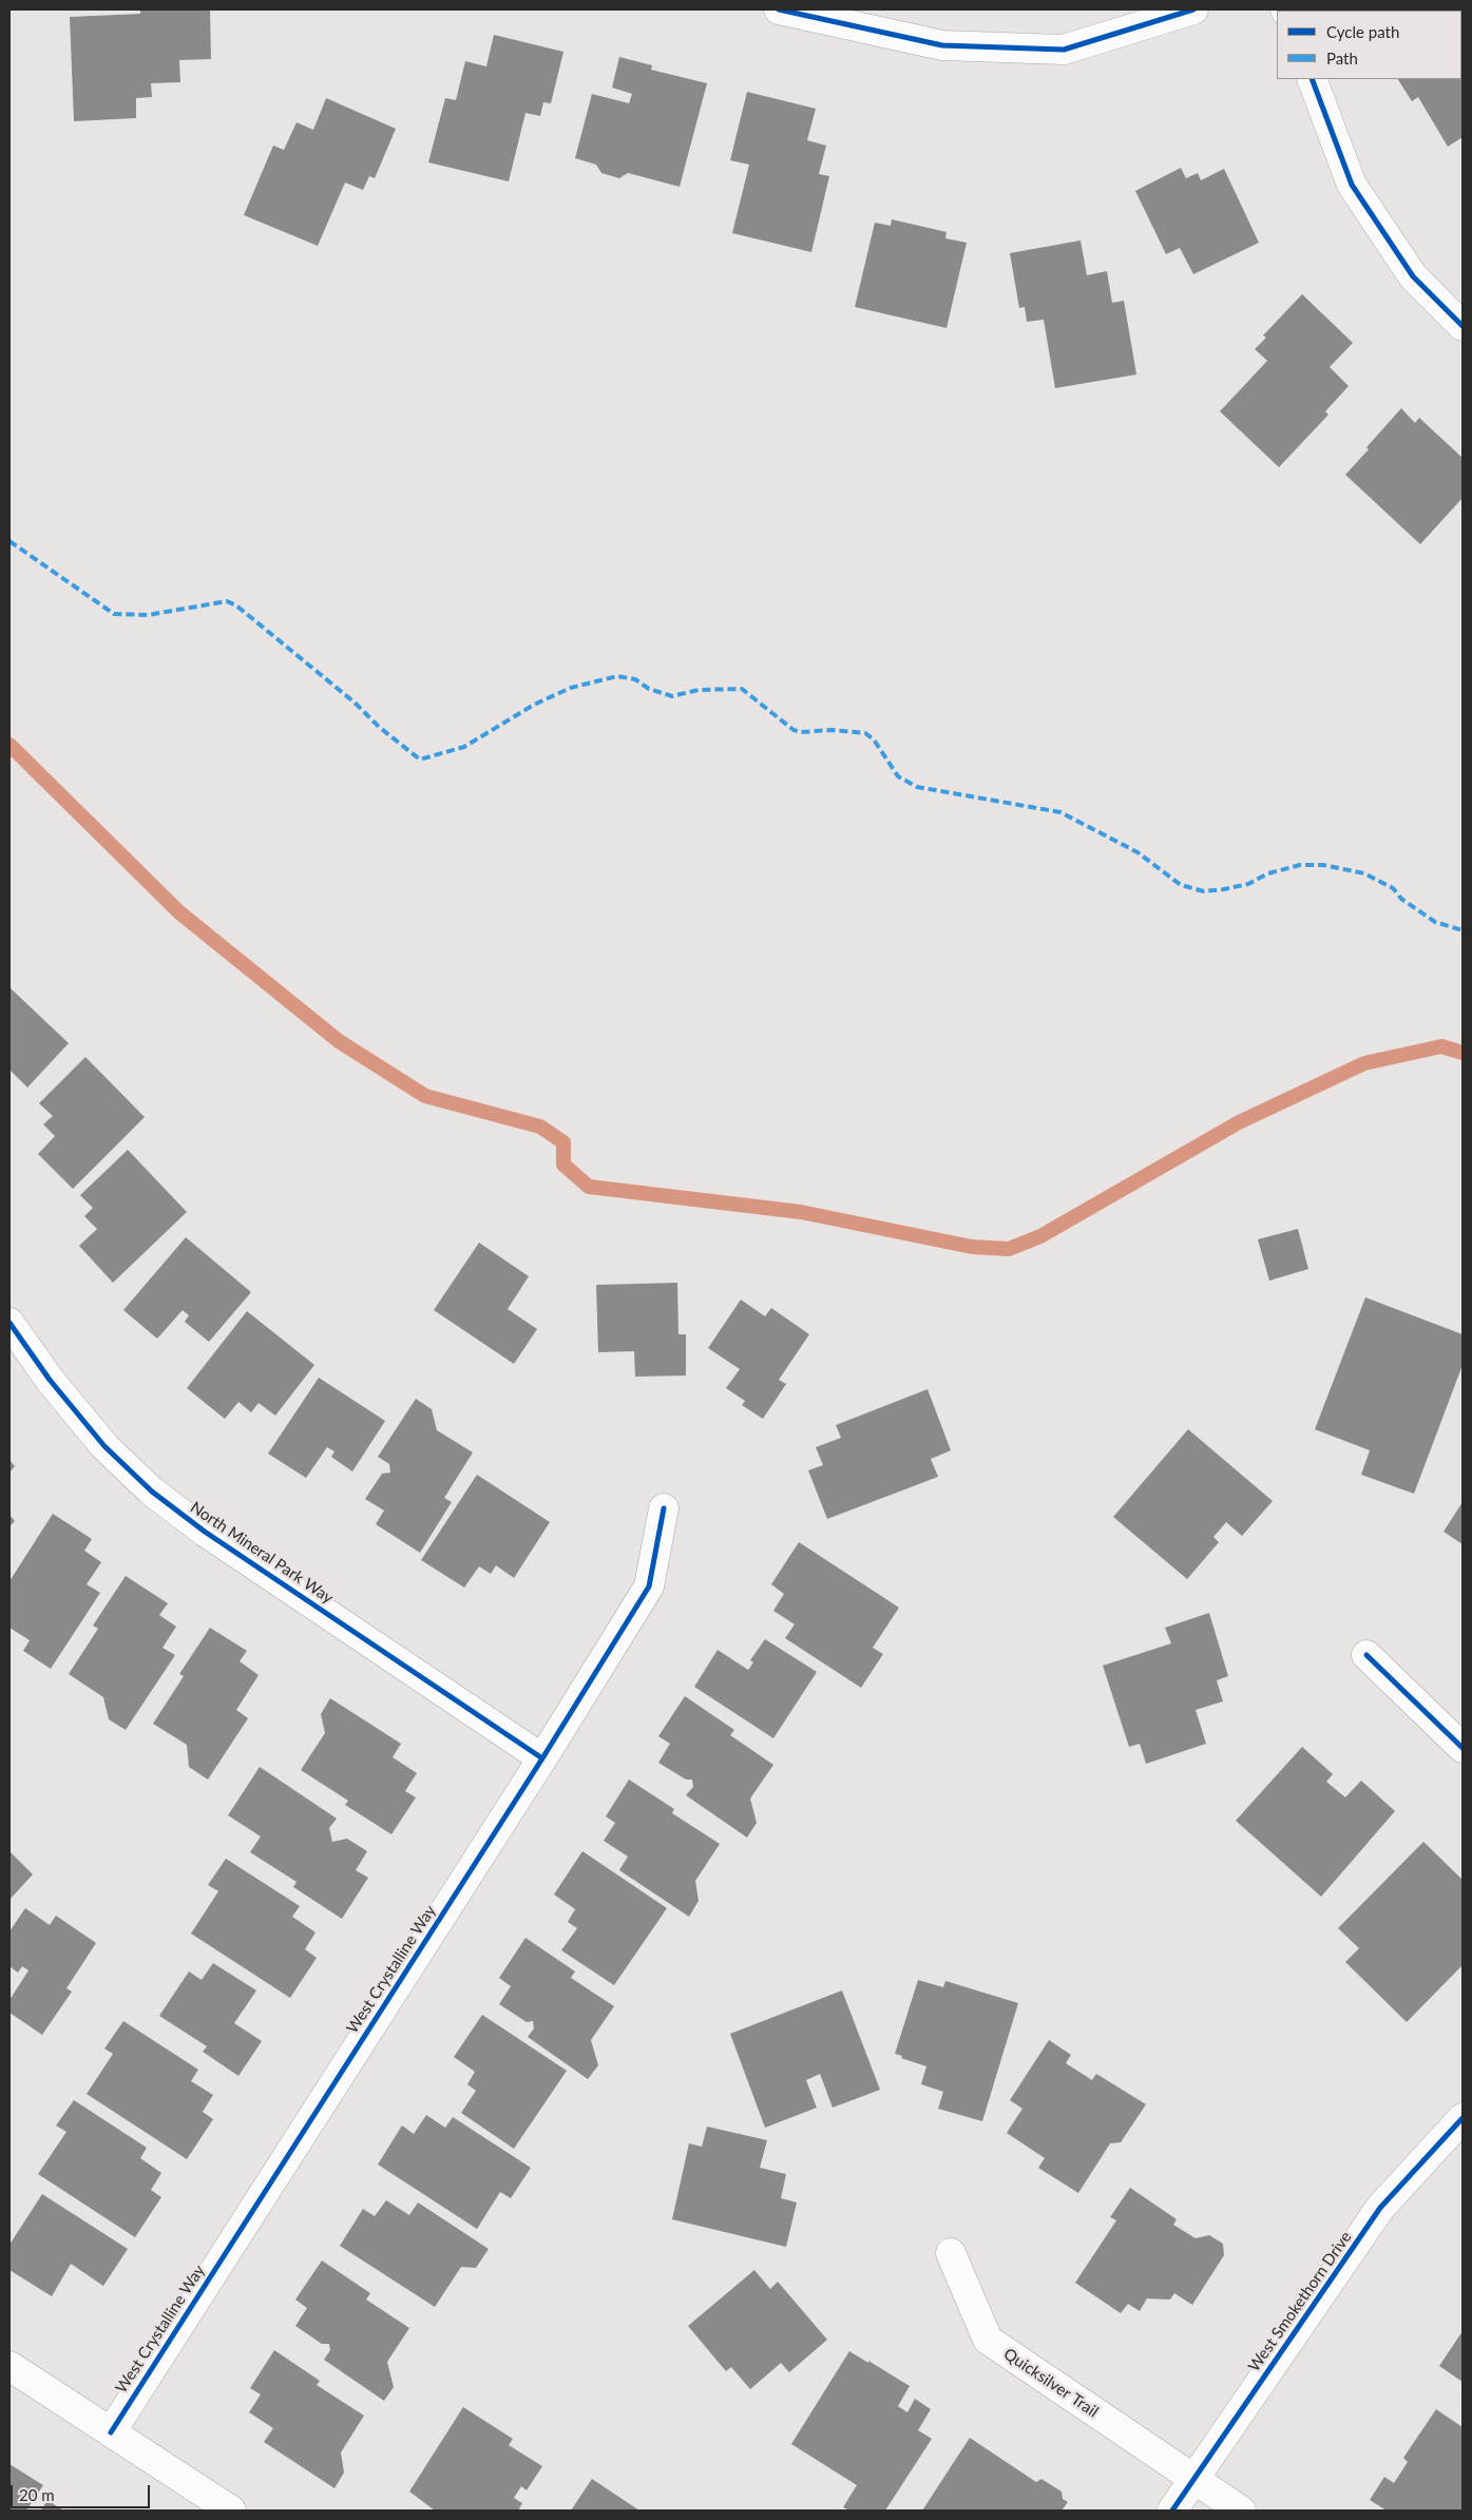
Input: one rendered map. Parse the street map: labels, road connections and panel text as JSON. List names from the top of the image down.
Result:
{
  "streets": {
    "street": [
      "North Mineral Park Way",
      "West Crystalline Way",
      "West Smokethorn Drive",
      "Quicksilver Trail"
    ]
  },
  "crossings": [
    ["North Mineral Park Way", "West Crystalline Way"],
    ["West Smokethorn Drive", "Quicksilver Trail"]
  ],
  "legend": ["Cycle path", "Path"],
  "scale_bar": "20 m"
}
